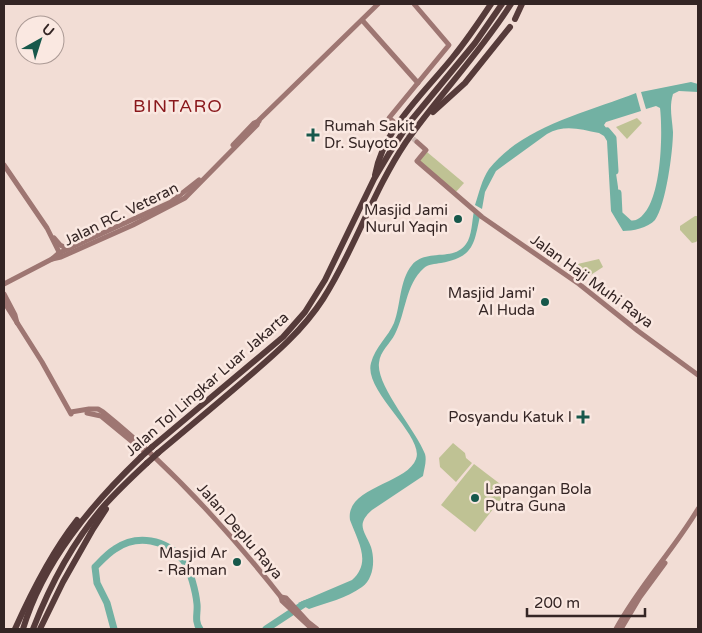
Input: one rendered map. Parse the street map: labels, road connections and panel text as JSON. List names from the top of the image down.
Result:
{
  "streets": {
    "highway": ["Jalan Tol Lingkar Luar Jakarta"],
    "main road": ["Jalan RC. Veteran", "Jalan Haji Muhi Raya", "Jalan Deplu Raya"]
  },
  "districts": ["BINTARO"],
  "places": {
    "health": ["Rumah Sakit Dr. Suyoto", "Posyandu Katuk I"],
    "other": [
      "Masjid Jami Nurul Yaqin",
      "Masjid Jami' Al Huda",
      "Lapangan Bola Putra Guna",
      "Masjid Ar - Rahman"
    ]
  },
  "scale_bar": "200 m",
  "north": "top right"
}
